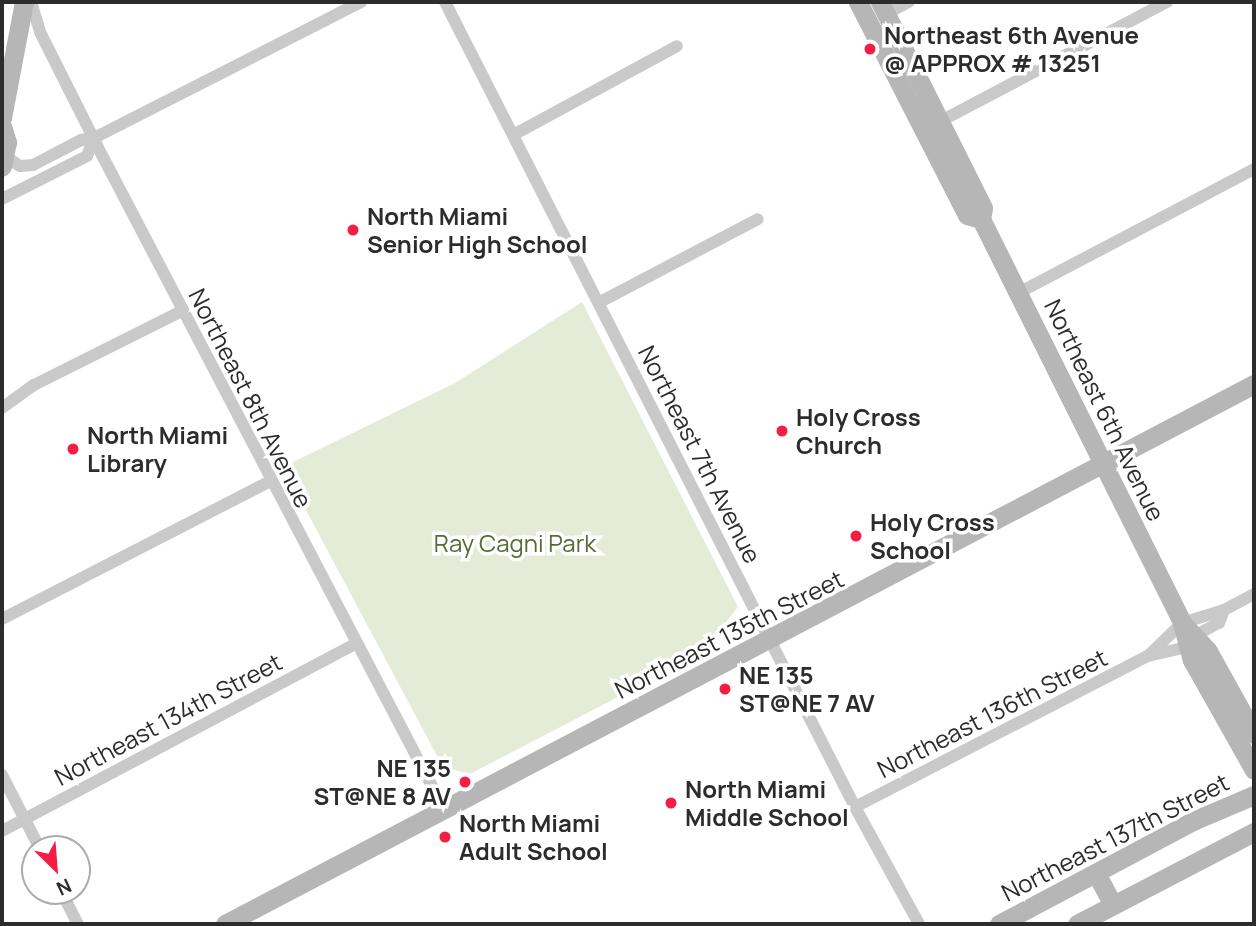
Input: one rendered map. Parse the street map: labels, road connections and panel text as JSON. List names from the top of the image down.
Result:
{
  "streets": {
    "main road": ["Northeast 6th Avenue", "Northeast 135th Street", "Northeast 137th Street"],
    "street": [
      "Northeast 8th Avenue",
      "Northeast 7th Avenue",
      "Northeast 136th Street",
      "Northeast 134th Street"
    ]
  },
  "crossings": [
    ["Northeast 8th Avenue", "Northeast 135th Street"],
    ["Northeast 8th Avenue", "Northeast 134th Street"],
    ["Northeast 6th Avenue", "Northeast 135th Street"],
    ["Northeast 6th Avenue", "Northeast 136th Street"],
    ["Northeast 7th Avenue", "Northeast 135th Street"],
    ["Northeast 7th Avenue", "Northeast 136th Street"]
  ],
  "parks": ["Ray Cagni Park"],
  "places": [
    "Northeast 6th Avenue @ APPROX # 13251",
    "North Miami Senior High School",
    "Holy Cross Church",
    "North Miami Library",
    "Holy Cross School",
    "NE 135 ST@NE 7 AV",
    "NE 135 ST@NE 8 AV",
    "North Miami Middle School",
    "North Miami Adult School"
  ],
  "north": "bottom right"
}
